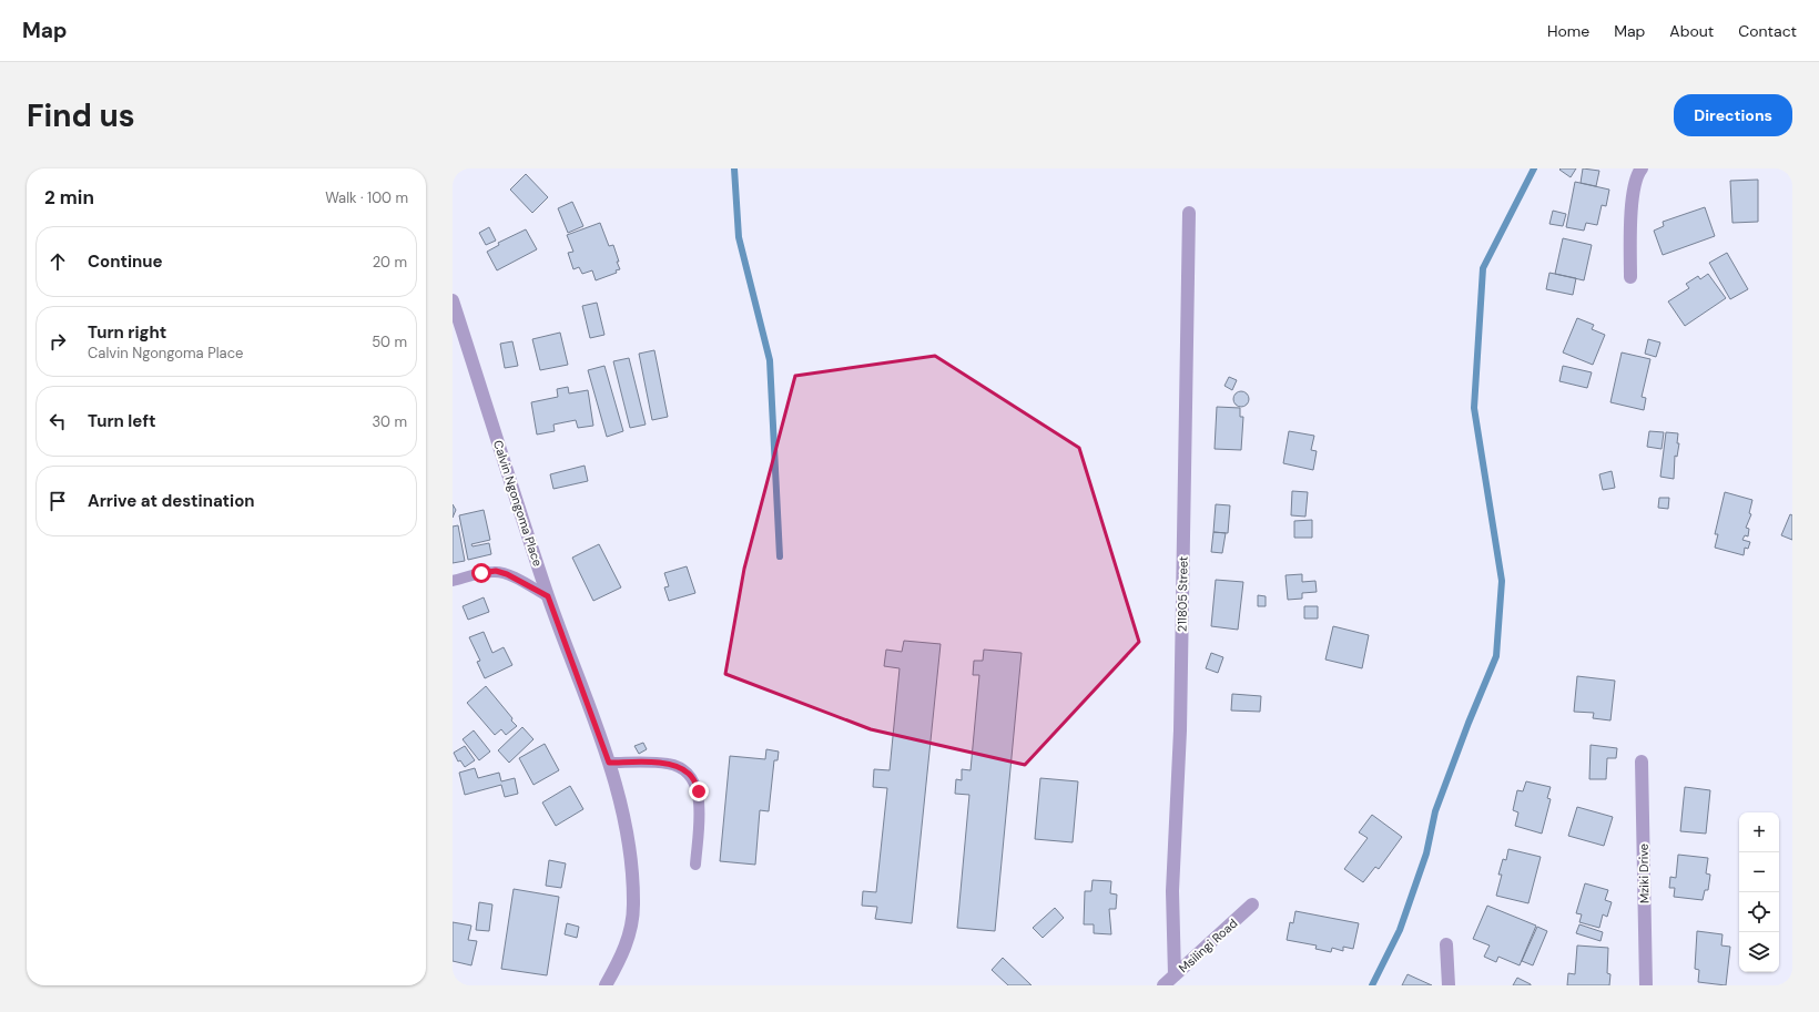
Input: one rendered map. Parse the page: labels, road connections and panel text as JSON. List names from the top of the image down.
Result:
{
  "streets": {
    "street": [
      "Calvin Ngongoma Place",
      "211805 Street",
      "Mziki Drive",
      "Msilingi Road"
    ]
  },
  "crossings": [
    ["211805 Street", "Msilingi Road"]
  ],
  "page": {
    "header": "Map",
    "nav": [
      "Home",
      "Map",
      "About",
      "Contact"
    ],
    "buttons": "Directions",
    "title": "Find us",
    "heading": ["2 min", "Walk · 100 m"],
    "list": [
      ["Continue", "20 m"],
      ["Turn right", "Calvin Ngongoma Place", "50 m"],
      ["Turn left", "30 m"],
      "Arrive at destination"
    ],
    "map_buttons": ["+", "−"]
  }
}
